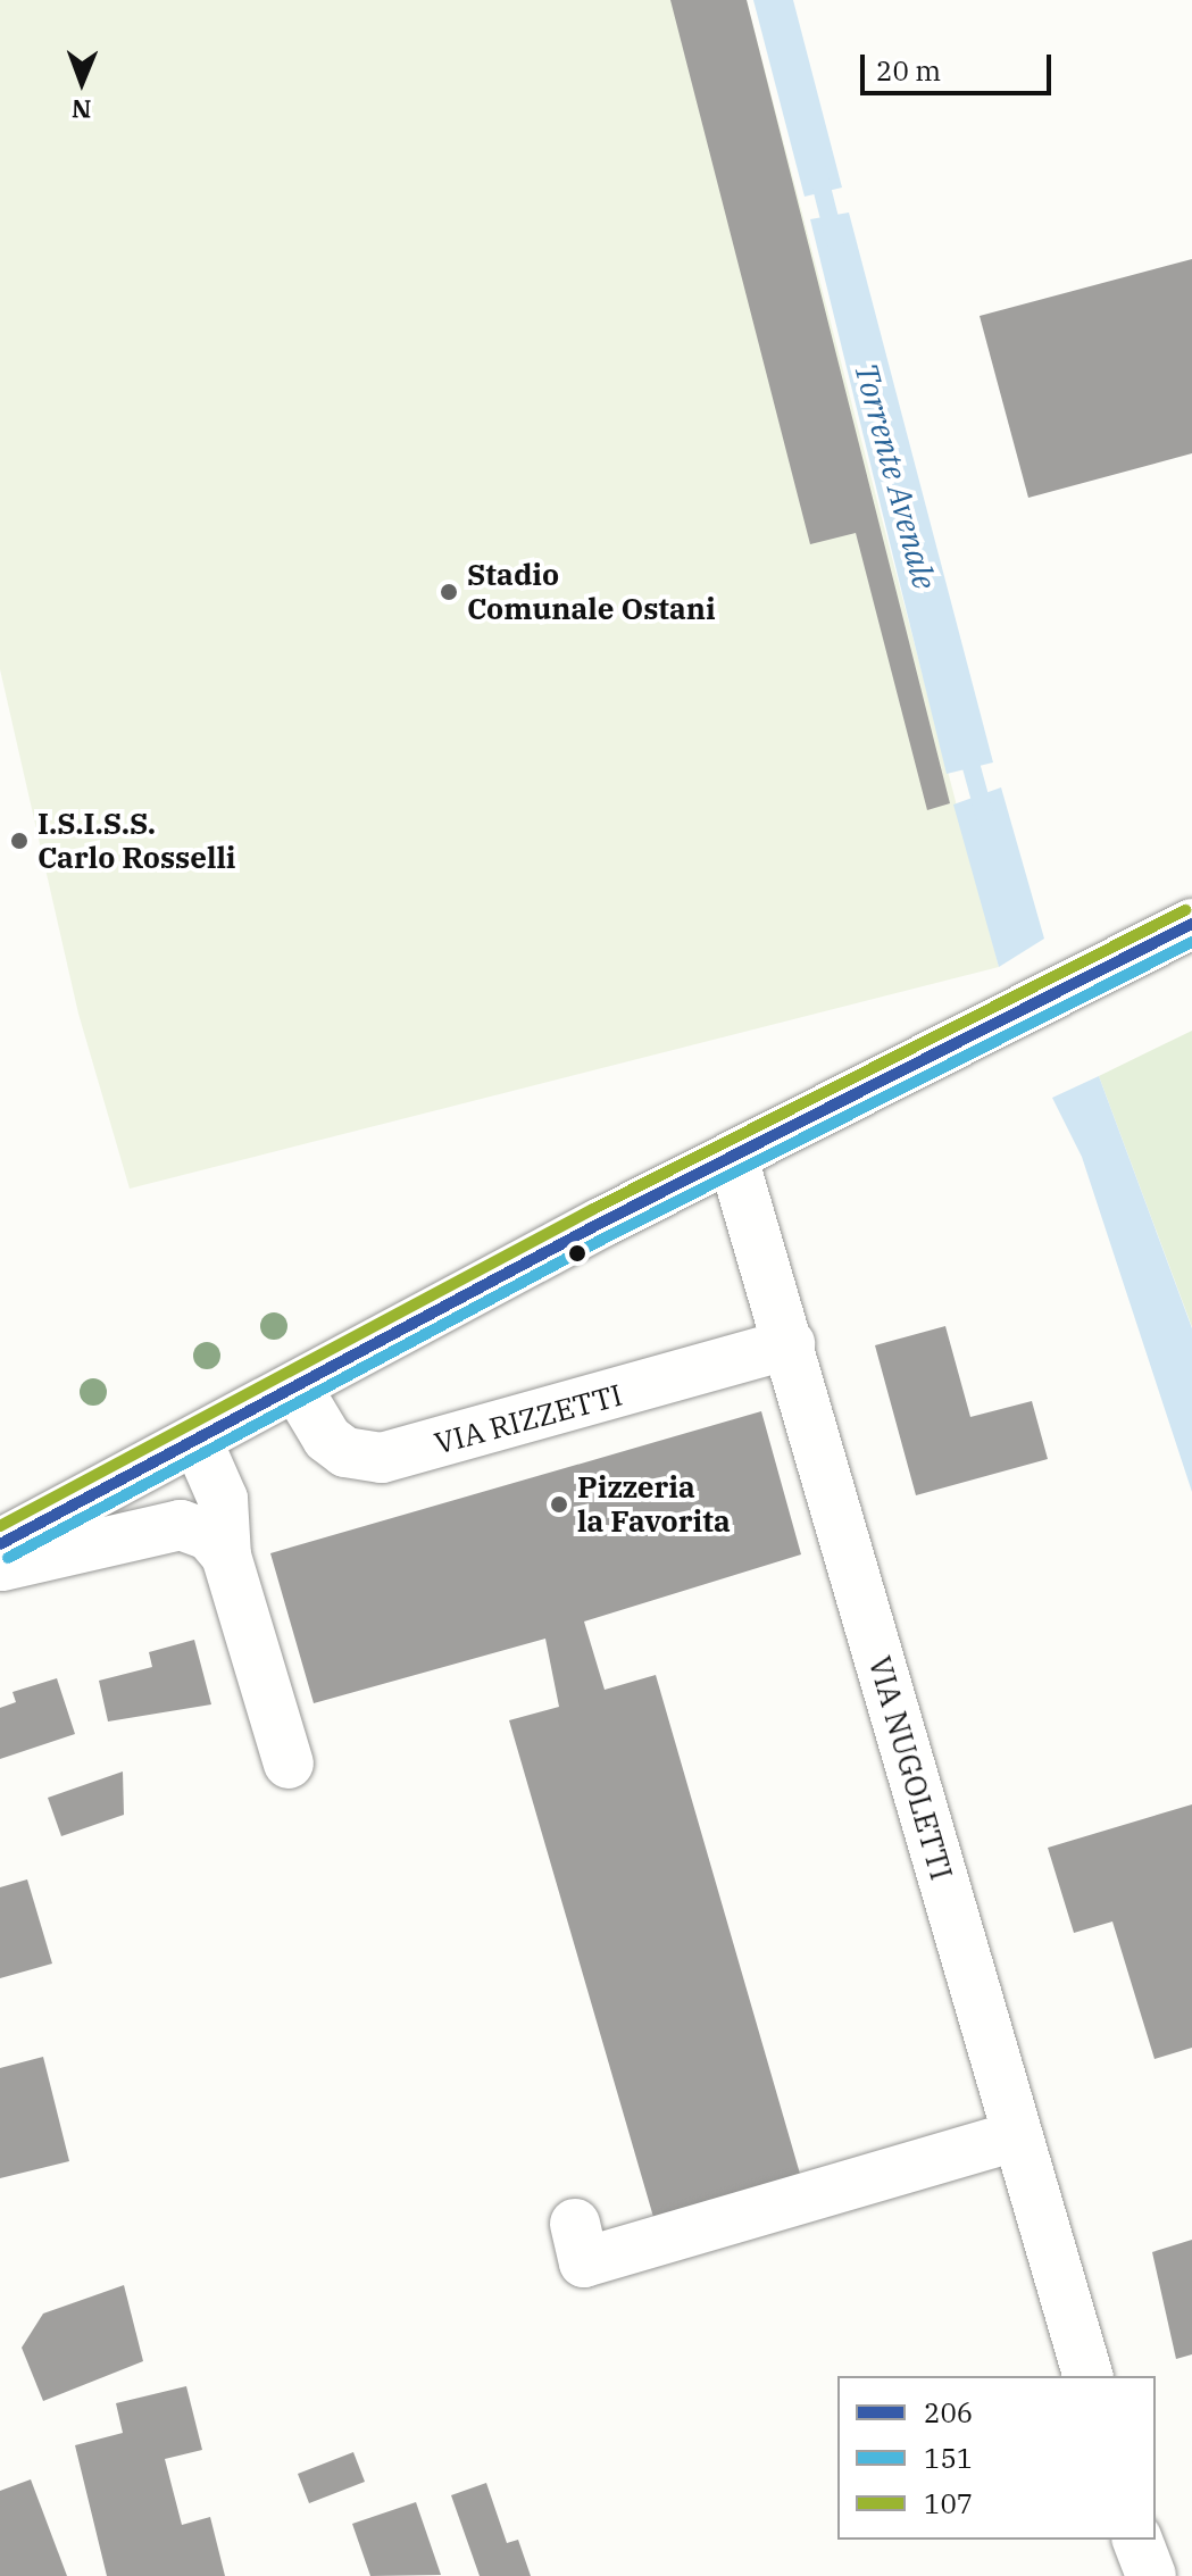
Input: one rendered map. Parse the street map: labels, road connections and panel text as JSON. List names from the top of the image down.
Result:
{
  "streets": {
    "street": ["VIA RIZZETTI", "VIA NUGOLETTI"]
  },
  "crossings": [
    ["VIA RIZZETTI", "VIA NUGOLETTI"]
  ],
  "water": ["Torrente Avenale"],
  "places": ["Stadio Comunale Ostani", "I.S.I.S.S. Carlo Rosselli", "Pizzeria la Favorita"],
  "lines": ["transit line 107", "transit line 206", "transit line 151"],
  "legend": ["206", "151", "107"],
  "scale_bar": "20 m",
  "north": "bottom"
}
